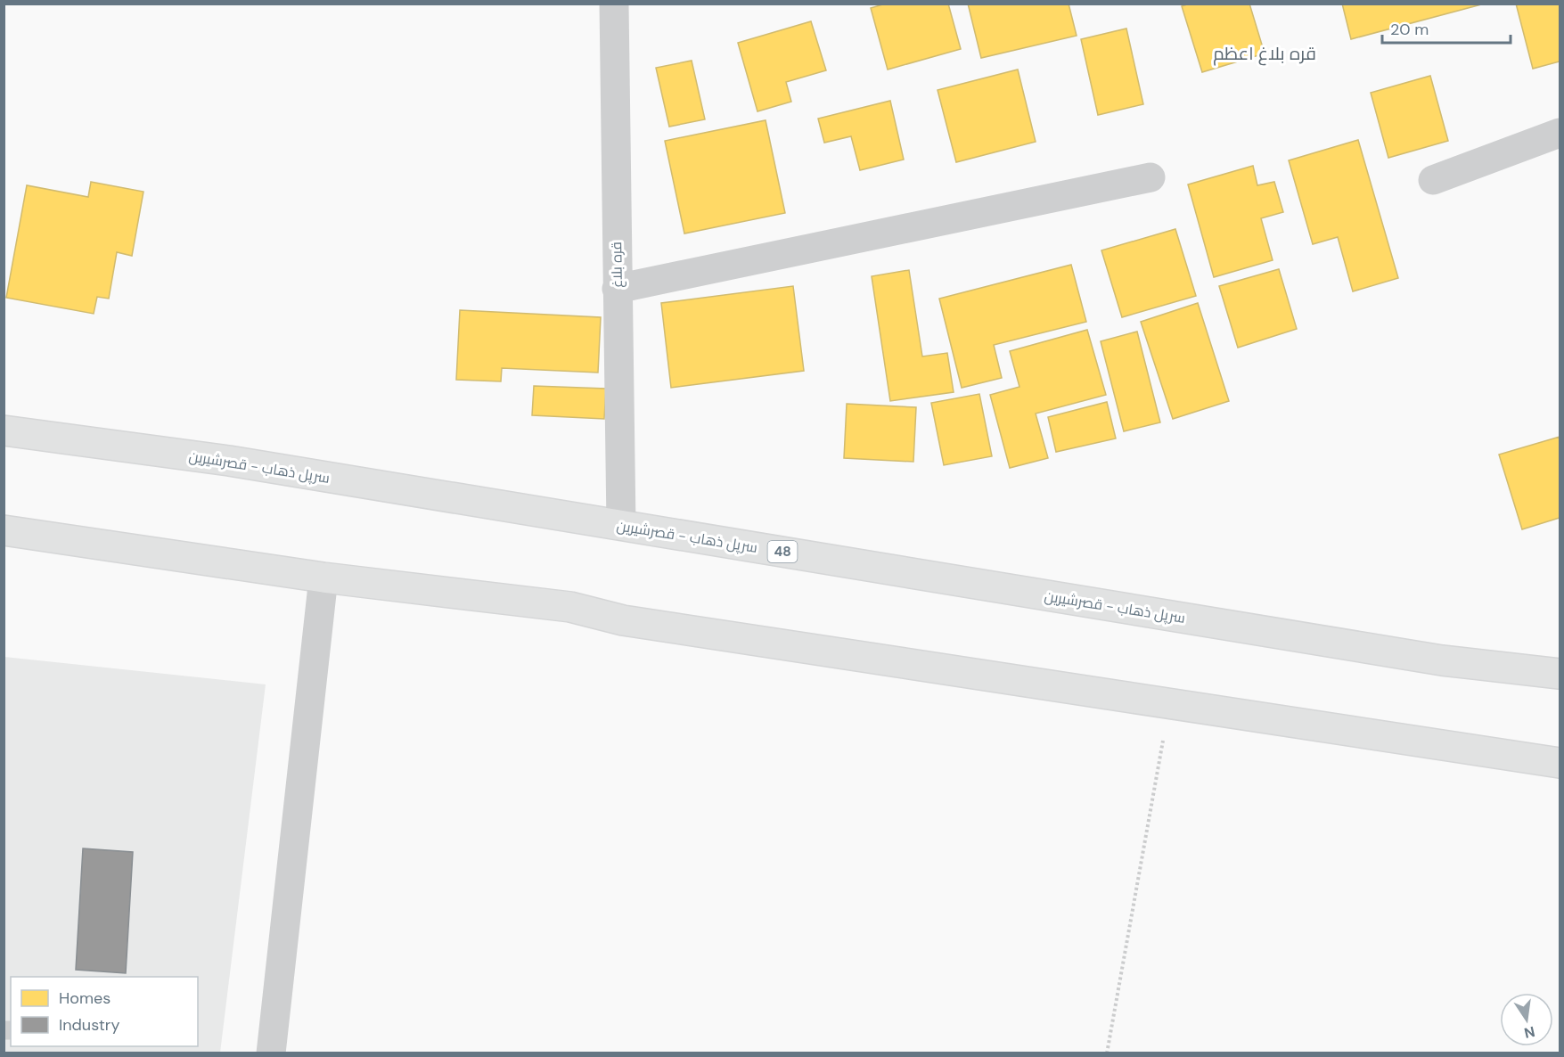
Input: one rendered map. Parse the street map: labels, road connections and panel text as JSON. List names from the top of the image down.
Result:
{
  "streets": {
    "main road": ["سرپل ذهاب - قصرشیرین", "48"],
    "street": ["قره بلاغ"]
  },
  "crossings": [
    ["قره بلاغ", "سرپل ذهاب - قصرشیرین"]
  ],
  "districts": ["قره بلاغ اعظم"],
  "legend": ["Homes", "Industry"],
  "scale_bar": "20 m",
  "north": "bottom"
}
